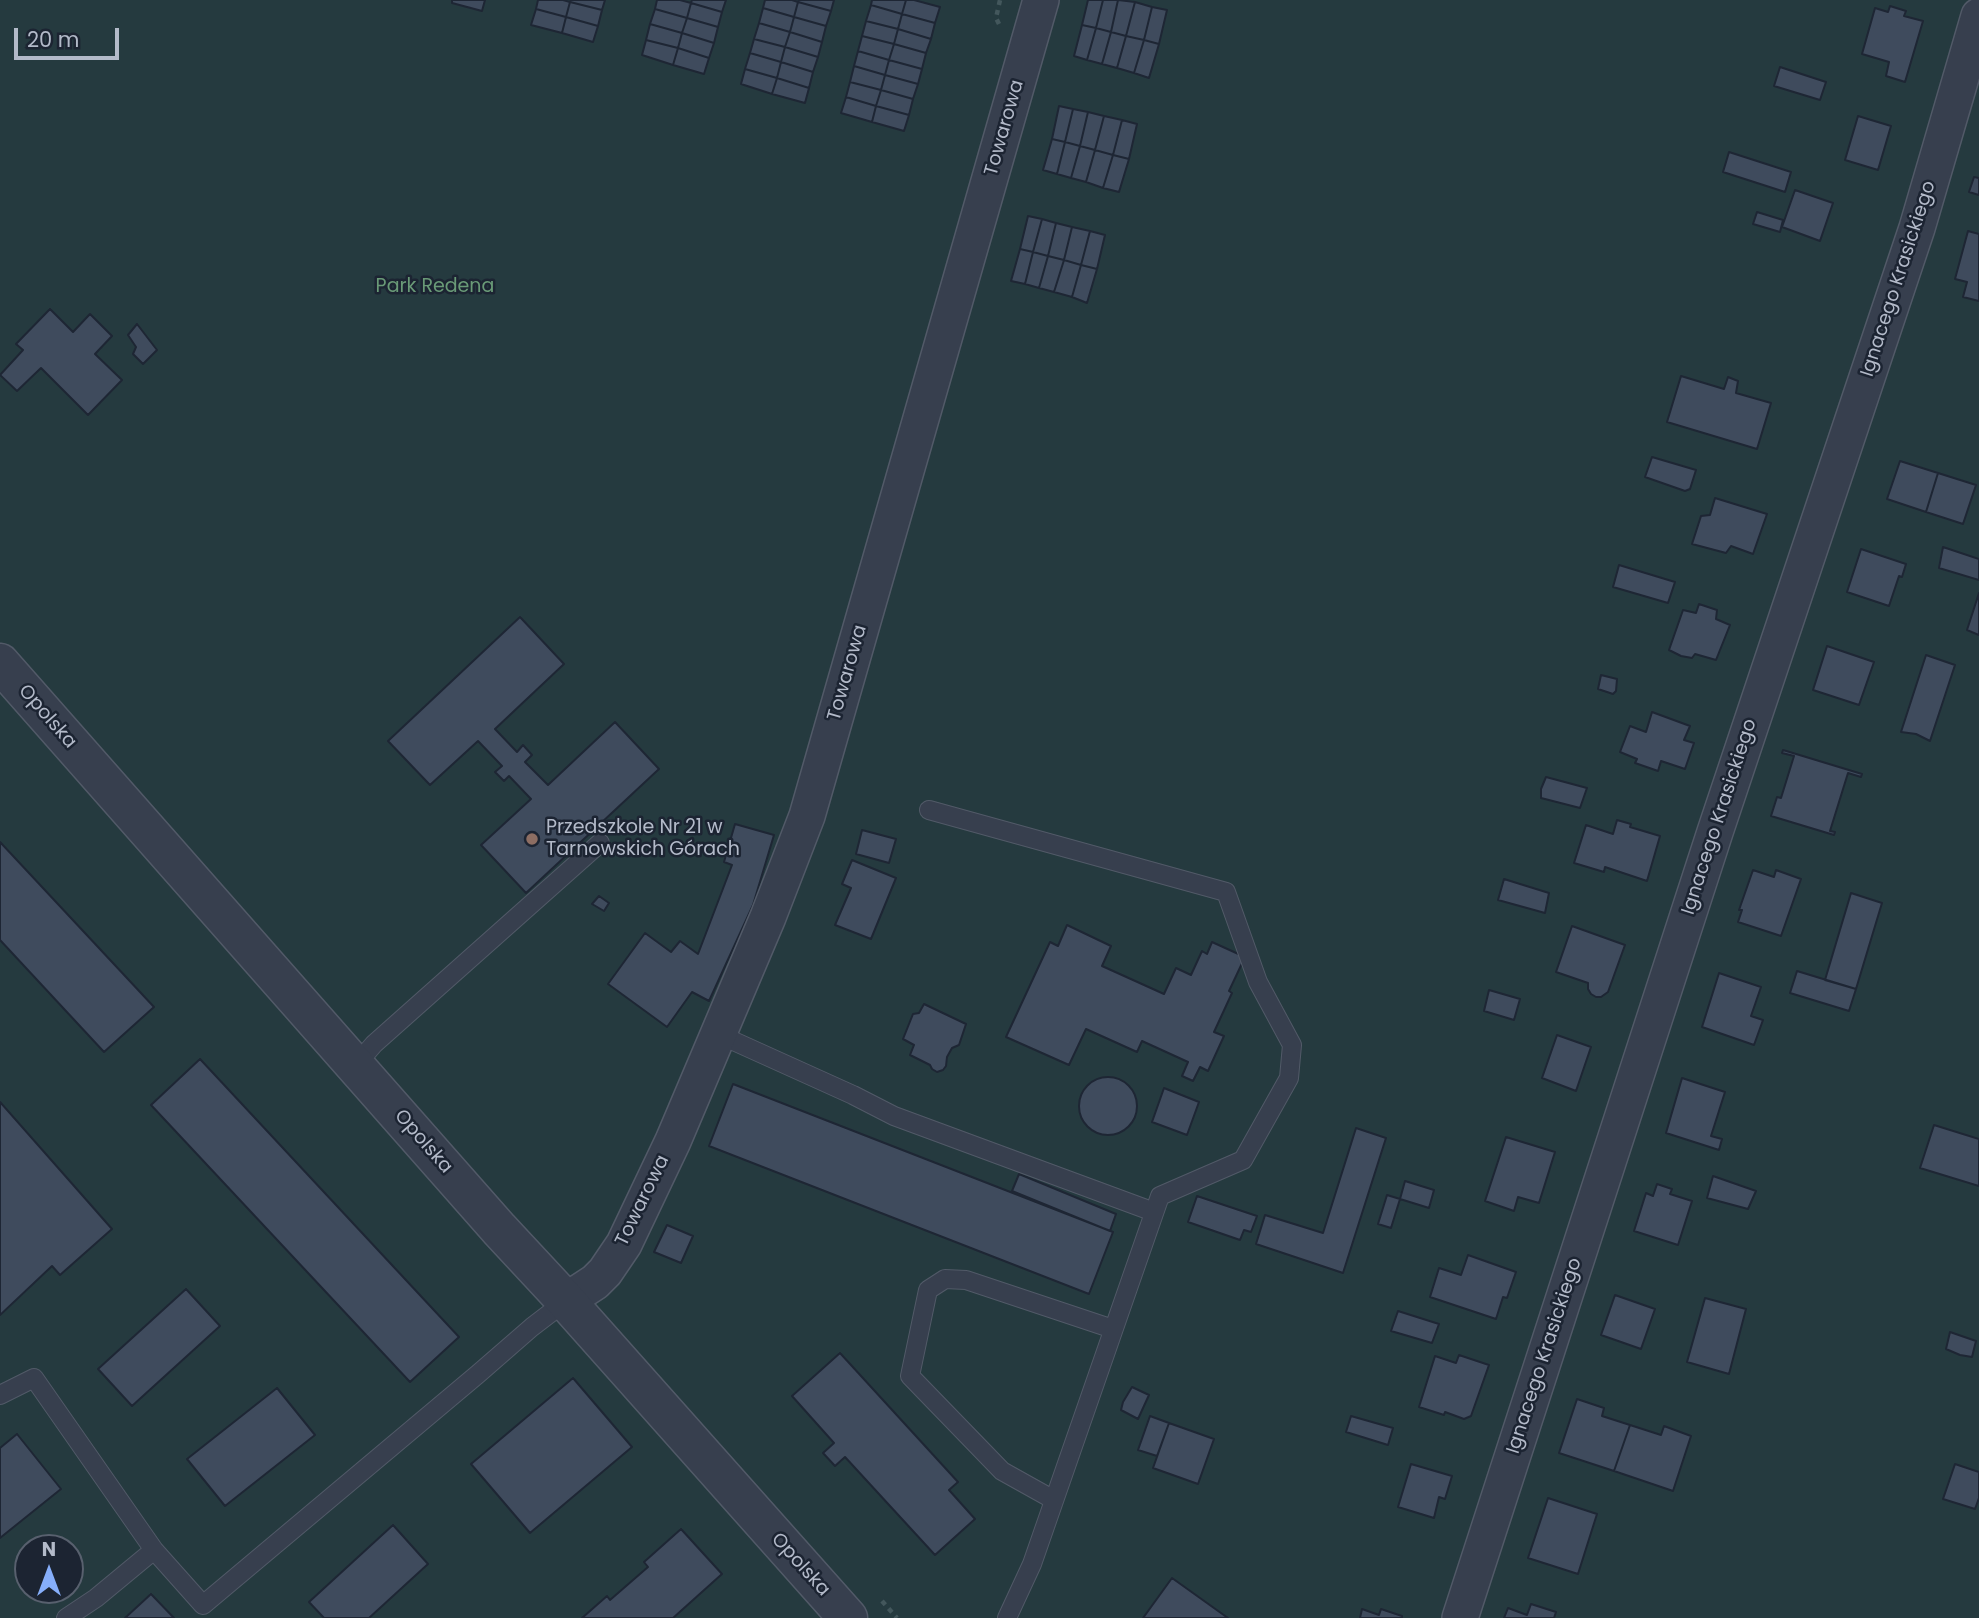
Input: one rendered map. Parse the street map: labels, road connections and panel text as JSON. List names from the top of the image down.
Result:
{
  "streets": {
    "street": ["Towarowa", "Ignacego Krasickiego", "Opolska"]
  },
  "crossings": [
    ["Towarowa", "Opolska"]
  ],
  "parks": ["Park Redena"],
  "places": ["Przedszkole Nr 21 w Tarnowskich Górach"],
  "scale_bar": "20 m",
  "north": "top"
}
